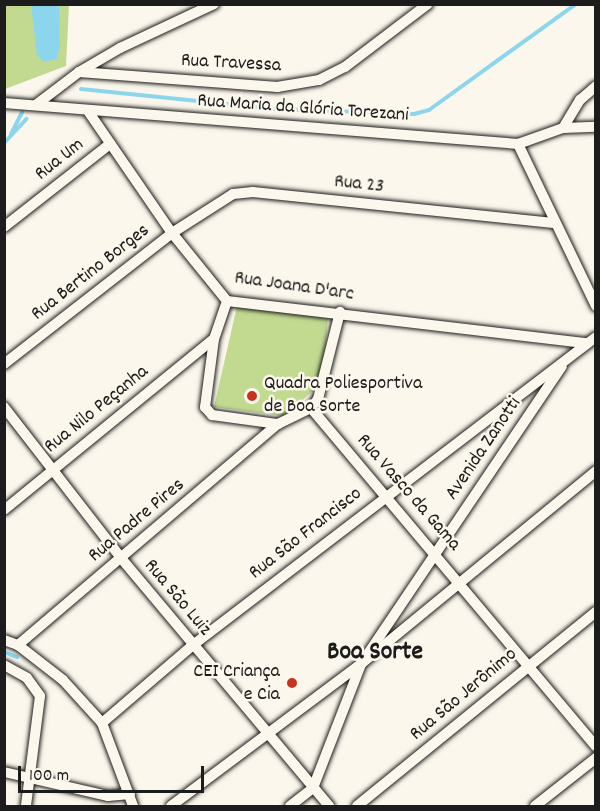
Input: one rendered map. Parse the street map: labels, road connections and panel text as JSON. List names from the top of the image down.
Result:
{
  "streets": {
    "street": [
      "Rua Travessa",
      "Rua Maria da Glória Torezani",
      "Rua Um",
      "Rua 23",
      "Rua Bertino Borges",
      "Rua Joana D'arc",
      "Rua Nilo Peçanha",
      "Avenida Zanotti",
      "Rua Vasco da Gama",
      "Rua Padre Pires",
      "Rua São Francisco",
      "Rua São Luiz",
      "Rua São Jerônimo"
    ]
  },
  "crossings": [
    ["Rua Maria da Glória Torezani", "Rua Joana D'arc"],
    ["Rua Um", "Rua Joana D'arc"],
    ["Rua 23", "Rua Bertino Borges"],
    ["Rua 23", "Rua Joana D'arc"],
    ["Rua Bertino Borges", "Rua Joana D'arc"],
    ["Rua Joana D'arc", "Rua São Francisco"],
    ["Rua Nilo Peçanha", "Rua São Luiz"],
    ["Avenida Zanotti", "Rua Vasco da Gama"],
    ["Avenida Zanotti", "Rua São Francisco"],
    ["Avenida Zanotti", "Rua São Luiz"],
    ["Rua Vasco da Gama", "Rua São Francisco"],
    ["Rua Vasco da Gama", "Rua São Jerônimo"],
    ["Rua Padre Pires", "Rua São Luiz"],
    ["Rua São Francisco", "Rua São Luiz"]
  ],
  "districts": ["Boa Sorte"],
  "places": ["Quadra Poliesportiva de Boa Sorte", "CEI Criança e Cia"],
  "scale_bar": "100 m"
}
